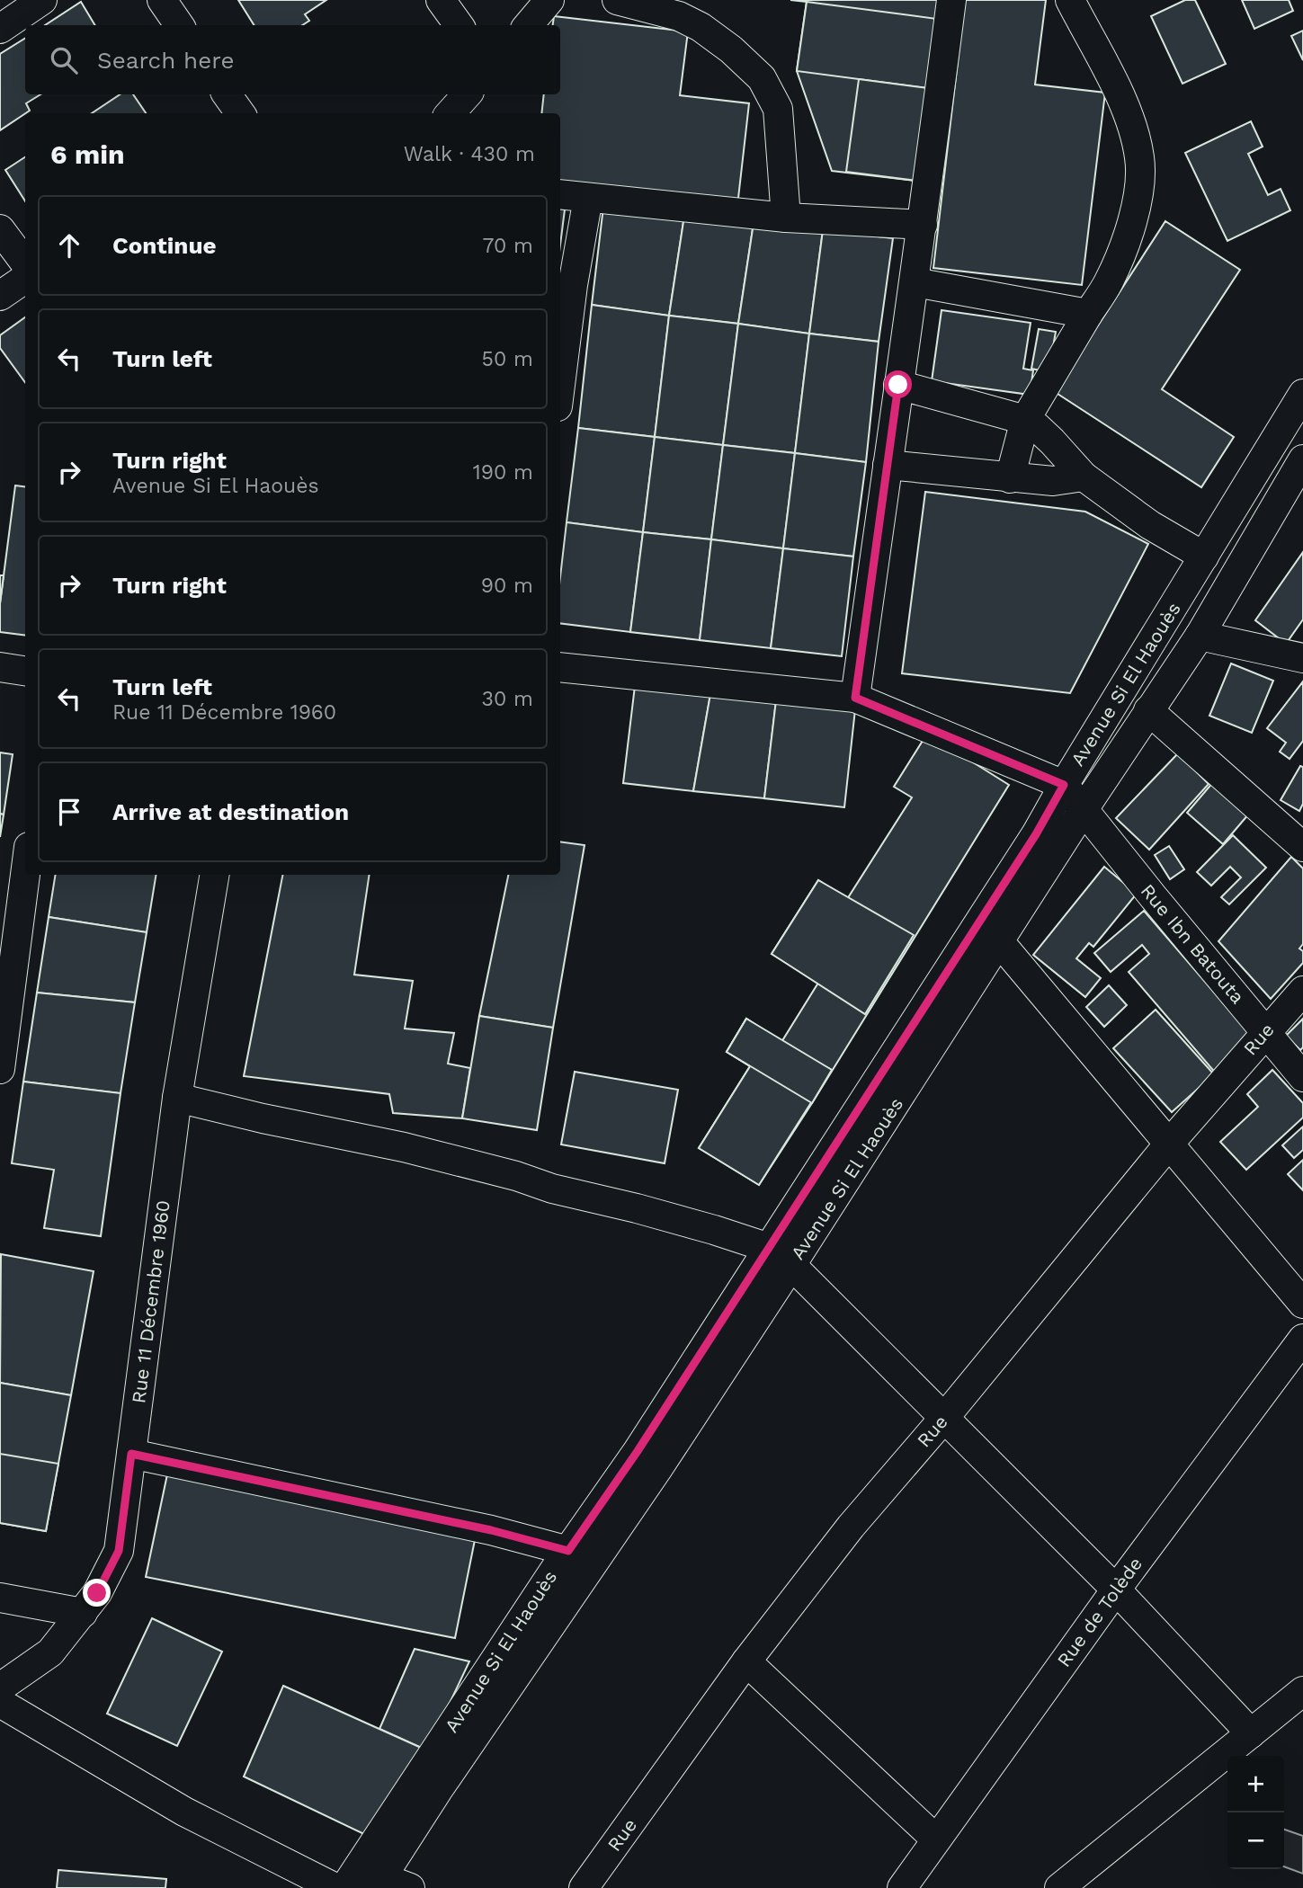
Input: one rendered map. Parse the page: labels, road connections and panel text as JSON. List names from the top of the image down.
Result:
{
  "streets": {
    "street": [
      "Avenue Si El Haouès",
      "Rue Ibn Batouta",
      "Rue",
      "Rue 11 Décembre 1960",
      "Rue de Tolède"
    ]
  },
  "crossings": [
    ["Avenue Si El Haouès", "Rue Ibn Batouta"],
    ["Rue Ibn Batouta", "Rue"]
  ],
  "page": {
    "search": "Search here",
    "heading": ["6 min", "Walk · 430 m"],
    "list": [
      ["Continue", "70 m"],
      ["Turn left", "50 m"],
      ["Turn right", "Avenue Si El Haouès", "190 m"],
      ["Turn right", "90 m"],
      ["Turn left", "Rue 11 Décembre 1960", "30 m"],
      "Arrive at destination"
    ],
    "map_buttons": ["+", "−"]
  }
}
